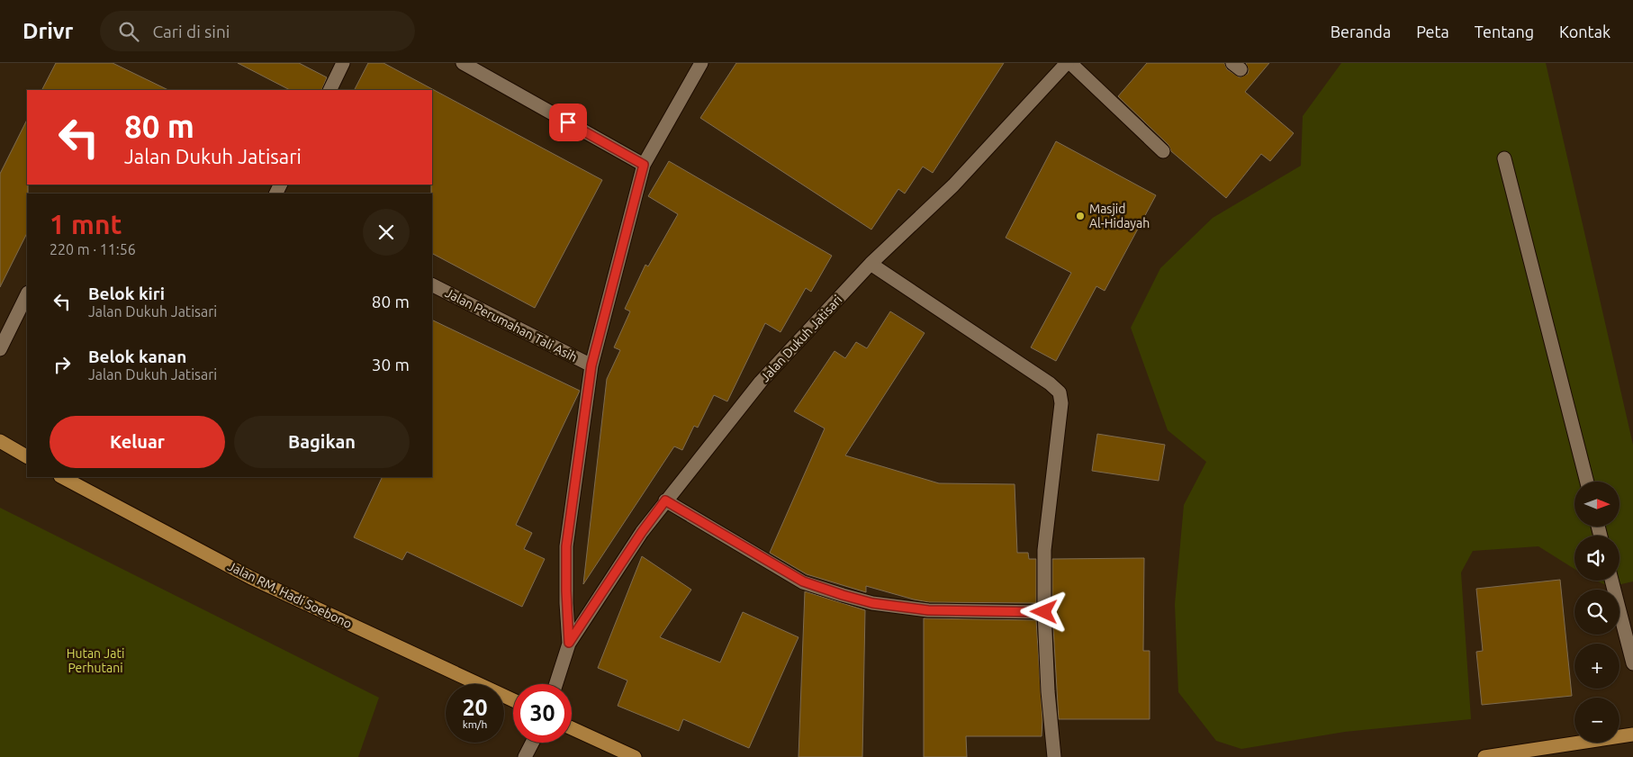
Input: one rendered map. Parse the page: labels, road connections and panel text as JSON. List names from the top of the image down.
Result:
{
  "streets": {
    "main road": ["Jalan RM. Hadi Soebono"],
    "street": ["Jalan Perumahan Tali Asih", "Jalan Dukuh Jatisari"]
  },
  "crossings": [
    ["Jalan Perumahan Tali Asih", "Jalan Dukuh Jatisari"]
  ],
  "parks": ["Hutan Jati Perhutani"],
  "places": ["Masjid Al-Hidayah"],
  "north": "right",
  "page": {
    "header": "Drivr",
    "search": "Cari di sini",
    "nav": [
      "Beranda",
      "Peta",
      "Tentang",
      "Kontak"
    ],
    "turn": ["80 m", "Jalan Dukuh Jatisari"],
    "heading": ["1 mnt", "220 m · 11:56"],
    "list": [
      {
        "name": "Belok kiri",
        "note": "Jalan Dukuh Jatisari",
        "value": "80 m"
      },
      {
        "name": "Belok kanan",
        "note": "Jalan Dukuh Jatisari",
        "value": "30 m"
      }
    ],
    "buttons": ["Keluar", "Bagikan"],
    "map_buttons": ["+", "−"],
    "speed": "20 km/h",
    "limit": "30"
  }
}
